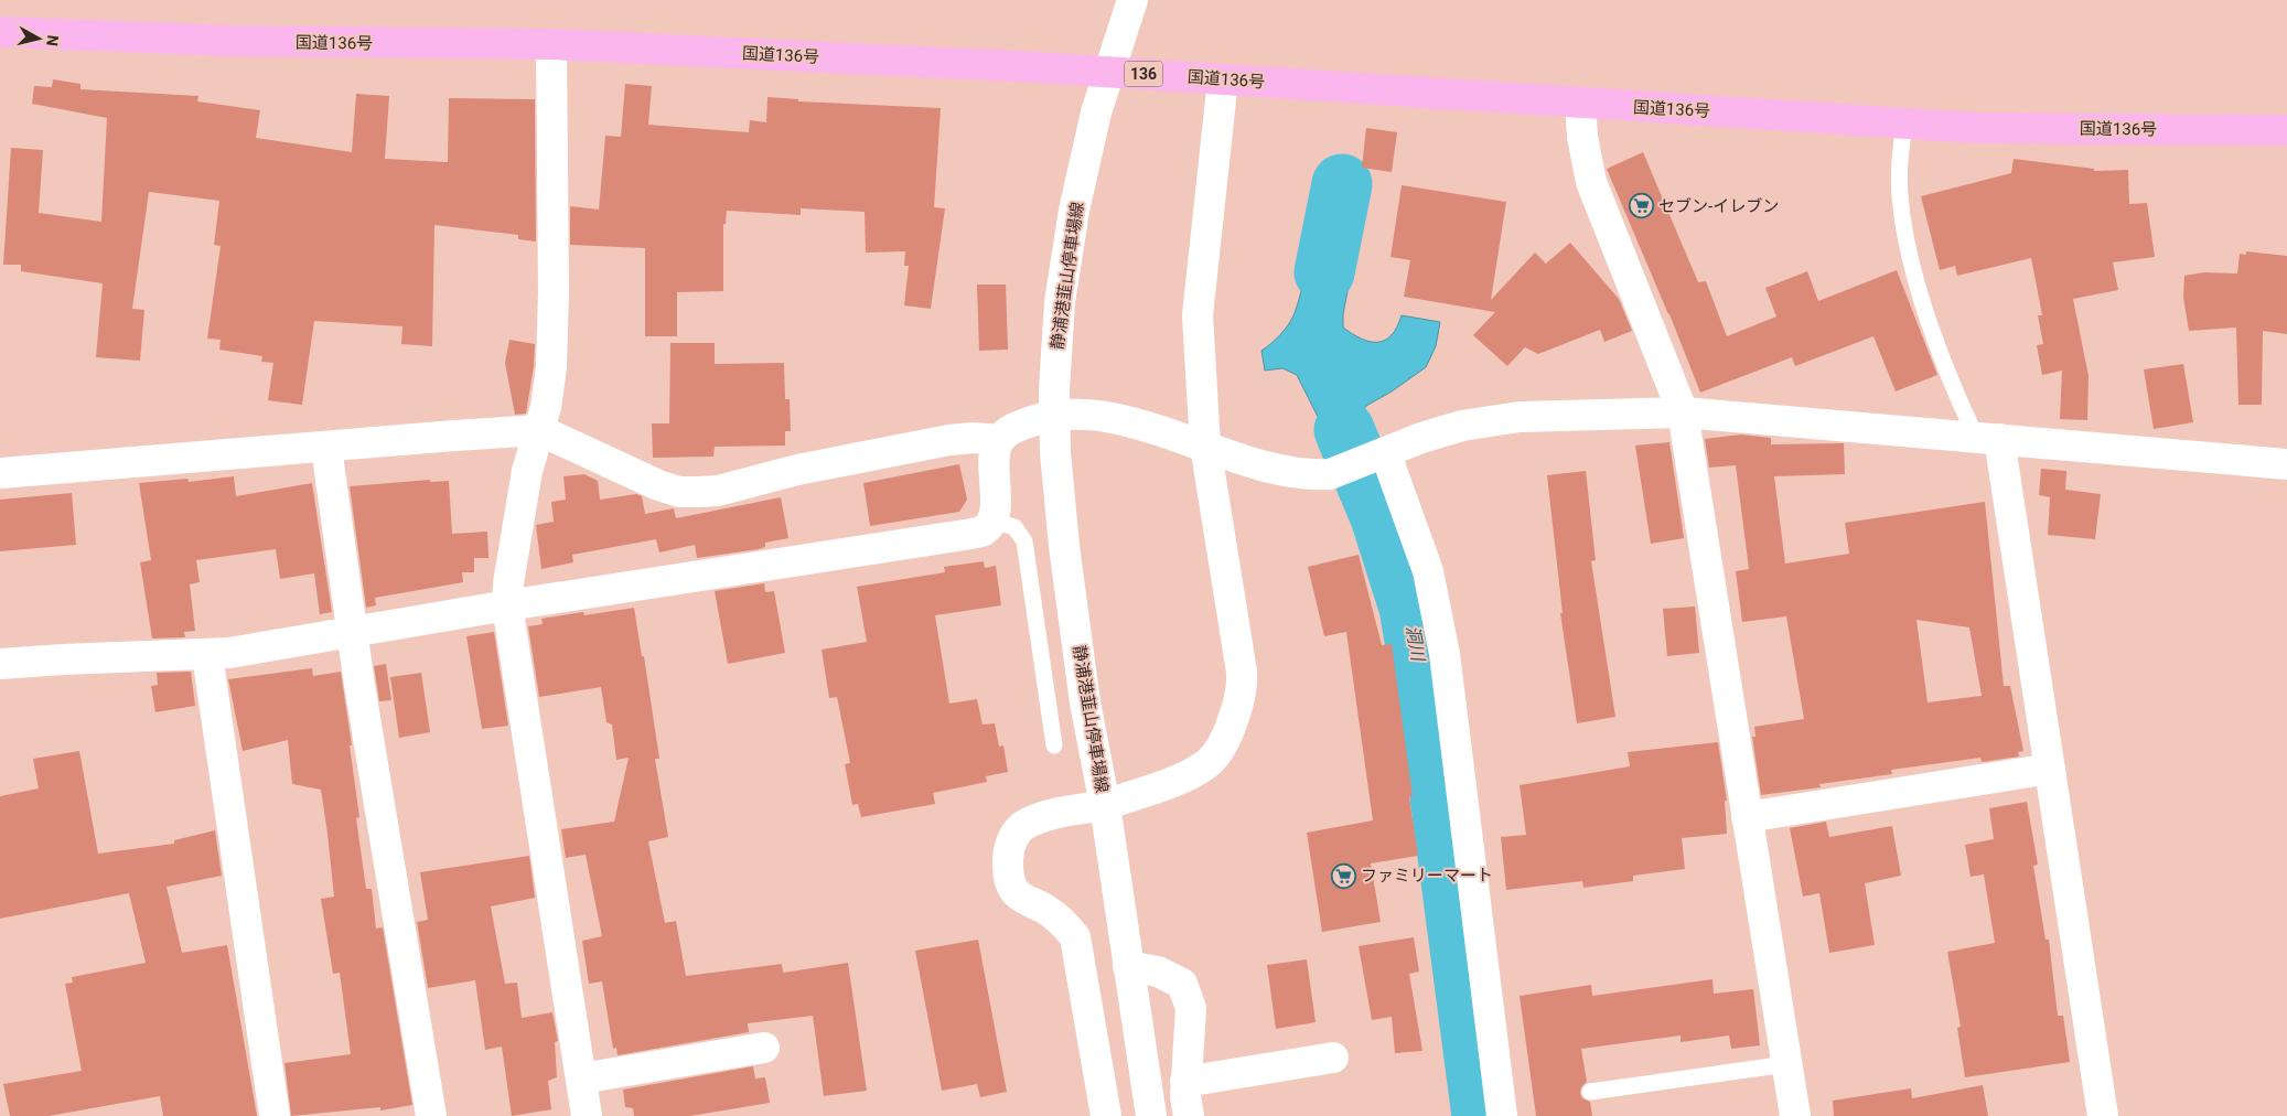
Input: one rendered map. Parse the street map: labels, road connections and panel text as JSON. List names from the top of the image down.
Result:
{
  "streets": {
    "highway": ["国道136号", "136"],
    "street": ["静浦港韮山停車場線"]
  },
  "crossings": [
    ["国道136号", "静浦港韮山停車場線"]
  ],
  "water": ["洞川"],
  "places": {
    "supermarket": ["セブン-イレブン", "ファミリーマート"]
  },
  "north": "right"
}
